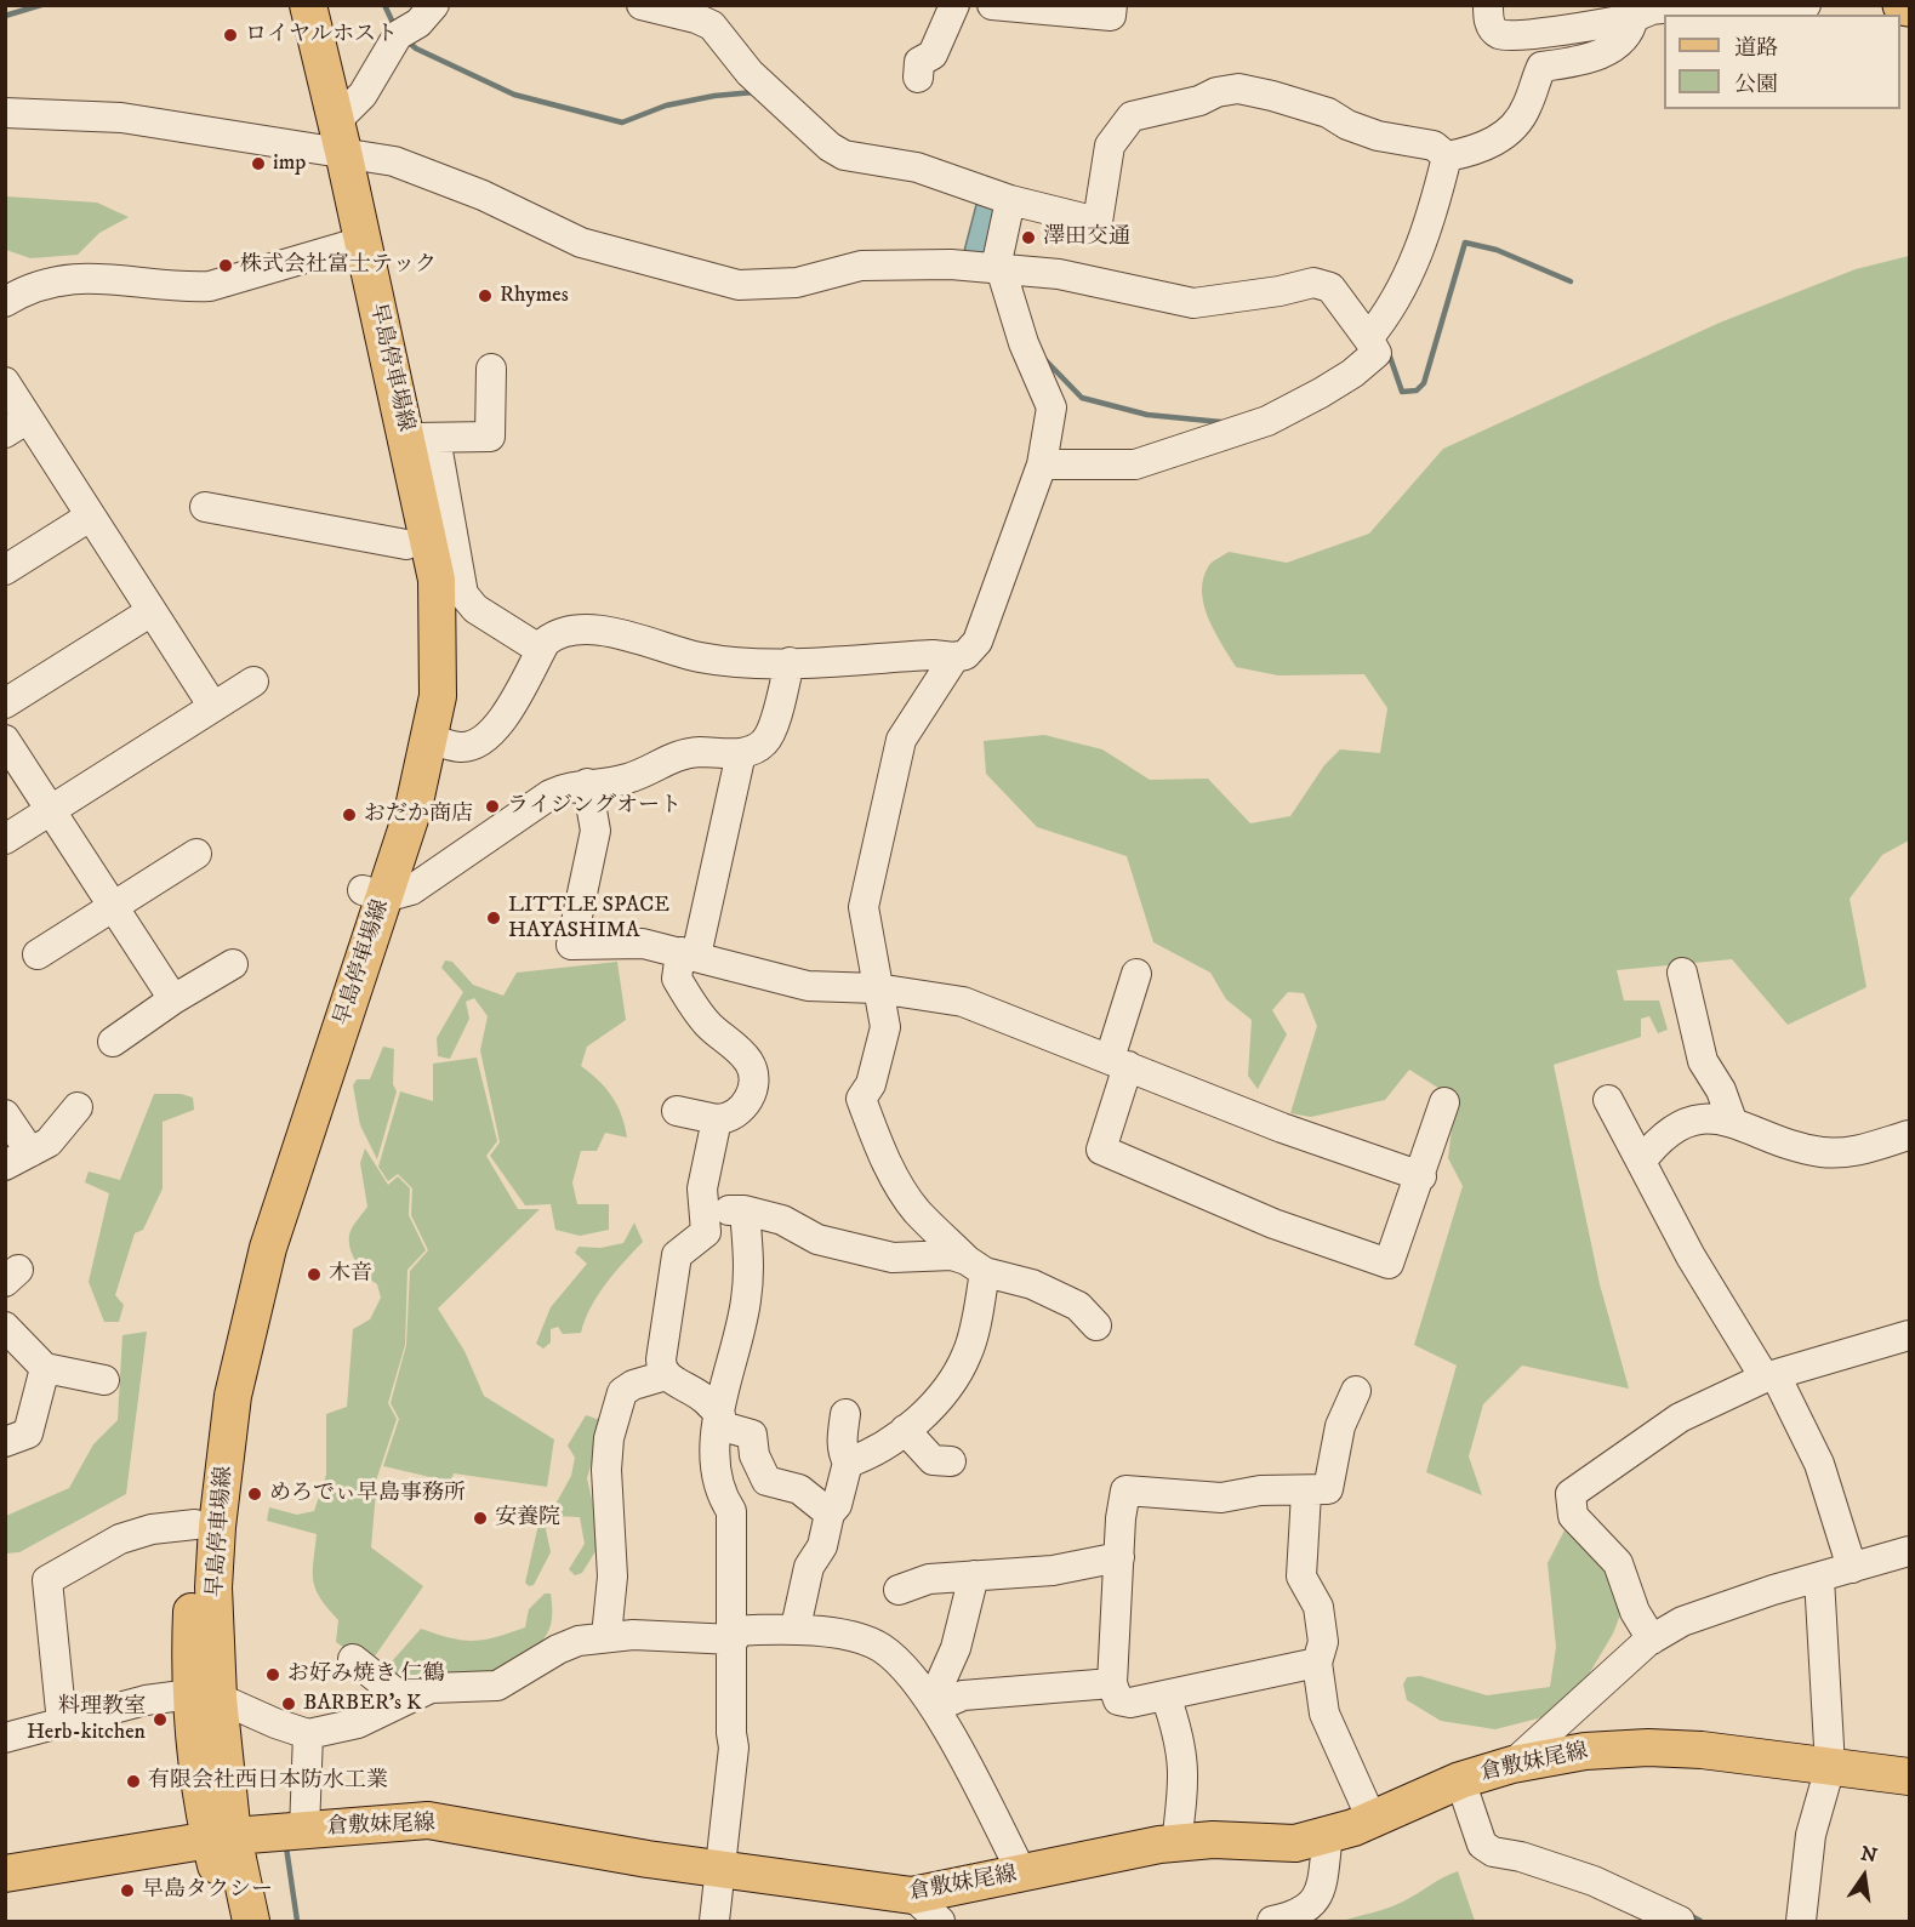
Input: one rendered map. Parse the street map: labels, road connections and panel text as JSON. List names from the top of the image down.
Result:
{
  "streets": {
    "main road": ["早島停車場線", "倉敷妹尾線"]
  },
  "crossings": [
    ["早島停車場線", "倉敷妹尾線"]
  ],
  "places": [
    "ロイヤルホスト",
    "imp",
    "澤田交通",
    "株式会社富士テック",
    "Rhymes",
    "ライジングオート",
    "おだか商店",
    "LITTLE SPACE HAYASHIMA",
    "木音",
    "めろでぃ早島事務所",
    "安養院",
    "お好み焼き 仁鶴",
    "BARBER's K",
    "料理教室 Herb-kitchen",
    "有限会社西日本防水工業",
    "早島タクシー"
  ],
  "legend": ["道路", "公園"],
  "north": "top"
}
